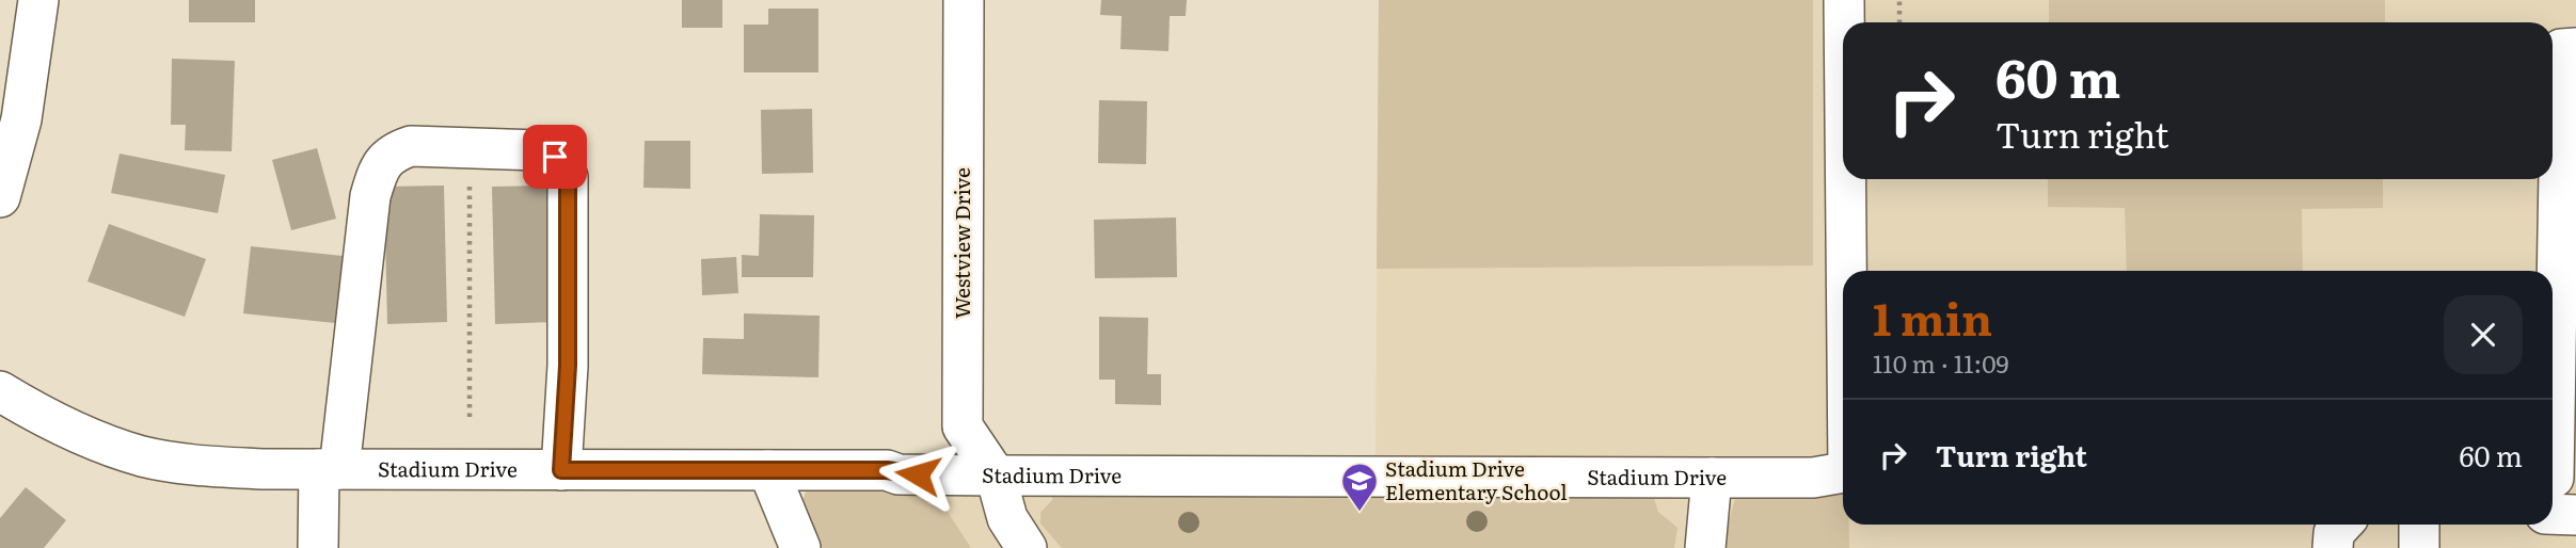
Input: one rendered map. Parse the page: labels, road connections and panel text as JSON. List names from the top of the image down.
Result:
{
  "streets": {
    "street": ["Westview Drive", "Stadium Drive"]
  },
  "crossings": [
    ["Westview Drive", "Stadium Drive"]
  ],
  "places": {
    "school or university": ["Stadium Drive Elementary School"]
  },
  "page": {
    "turn": ["60 m", "Turn right"],
    "heading": ["1 min", "110 m · 11:09"],
    "list": [
      {
        "name": "Turn right",
        "value": "60 m"
      }
    ]
  }
}
